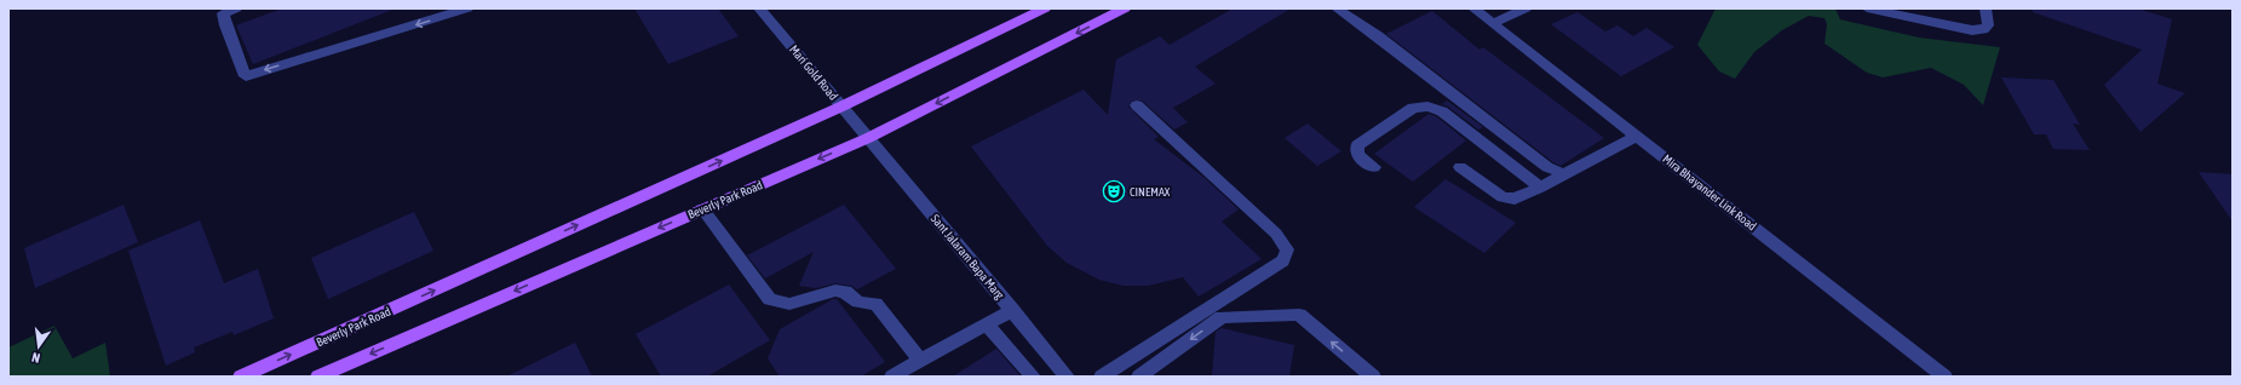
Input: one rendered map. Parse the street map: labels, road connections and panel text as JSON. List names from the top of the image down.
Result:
{
  "streets": {
    "main road": ["Beverly Park Road"],
    "street": ["Mari Gold Road", "Mira Bhayander Link Road", "Sant Jalaram Bapa Marg"]
  },
  "crossings": [
    ["Mari Gold Road", "Beverly Park Road"],
    ["Mari Gold Road", "Sant Jalaram Bapa Marg"],
    ["Beverly Park Road", "Sant Jalaram Bapa Marg"]
  ],
  "places": {
    "theatre": ["CINEMAX"]
  },
  "north": "bottom"
}
